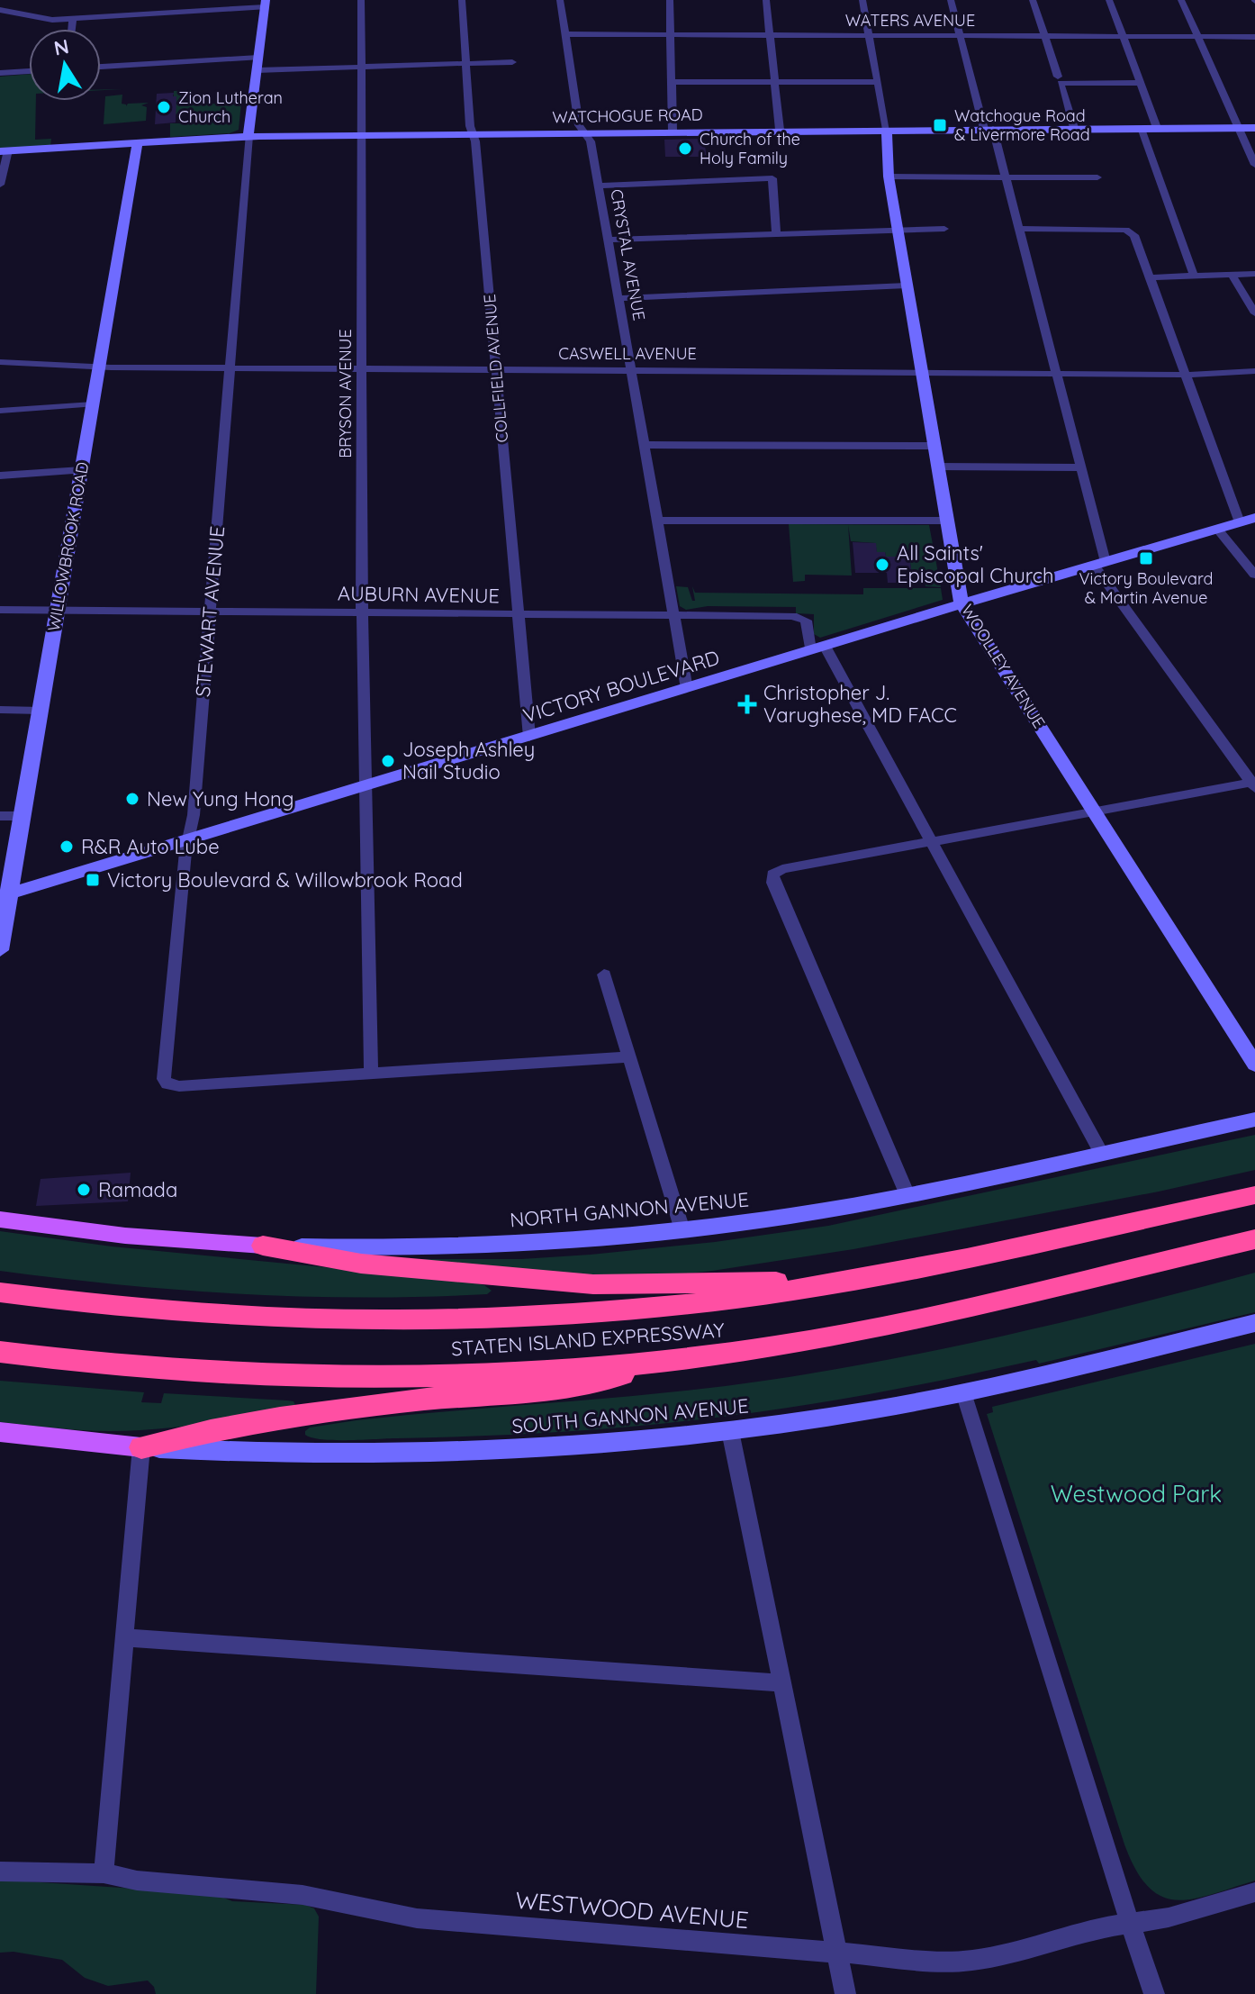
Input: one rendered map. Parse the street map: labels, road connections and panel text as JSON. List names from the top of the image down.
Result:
{
  "streets": {
    "highway": ["STATEN ISLAND EXPRESSWAY"],
    "main road": ["NORTH GANNON AVENUE", "SOUTH GANNON AVENUE"],
    "street": [
      "WATERS AVENUE",
      "WATCHOGUE ROAD",
      "CRYSTAL AVENUE",
      "CASWELL AVENUE",
      "COLLFIELD AVENUE",
      "BRYSON AVENUE",
      "WILLOWBROOK ROAD",
      "AUBURN AVENUE",
      "STEWART AVENUE",
      "WOOLLEY AVENUE",
      "VICTORY BOULEVARD",
      "WESTWOOD AVENUE"
    ]
  },
  "crossings": [
    ["WATERS AVENUE", "CRYSTAL AVENUE"],
    ["WATERS AVENUE", "WOOLLEY AVENUE"],
    ["WATCHOGUE ROAD", "CRYSTAL AVENUE"],
    ["WATCHOGUE ROAD", "COLLFIELD AVENUE"],
    ["WATCHOGUE ROAD", "BRYSON AVENUE"],
    ["WATCHOGUE ROAD", "WILLOWBROOK ROAD"],
    ["WATCHOGUE ROAD", "STEWART AVENUE"],
    ["WATCHOGUE ROAD", "WOOLLEY AVENUE"],
    ["CRYSTAL AVENUE", "CASWELL AVENUE"],
    ["CRYSTAL AVENUE", "AUBURN AVENUE"],
    ["CRYSTAL AVENUE", "VICTORY BOULEVARD"],
    ["CASWELL AVENUE", "COLLFIELD AVENUE"],
    ["CASWELL AVENUE", "BRYSON AVENUE"],
    ["CASWELL AVENUE", "WILLOWBROOK ROAD"],
    ["CASWELL AVENUE", "STEWART AVENUE"],
    ["CASWELL AVENUE", "WOOLLEY AVENUE"],
    ["COLLFIELD AVENUE", "AUBURN AVENUE"],
    ["COLLFIELD AVENUE", "VICTORY BOULEVARD"],
    ["BRYSON AVENUE", "AUBURN AVENUE"],
    ["BRYSON AVENUE", "STEWART AVENUE"],
    ["BRYSON AVENUE", "VICTORY BOULEVARD"],
    ["WILLOWBROOK ROAD", "AUBURN AVENUE"],
    ["WILLOWBROOK ROAD", "VICTORY BOULEVARD"],
    ["AUBURN AVENUE", "STEWART AVENUE"],
    ["AUBURN AVENUE", "VICTORY BOULEVARD"],
    ["STEWART AVENUE", "VICTORY BOULEVARD"],
    ["WOOLLEY AVENUE", "VICTORY BOULEVARD"]
  ],
  "parks": ["Westwood Park"],
  "places": {
    "other": [
      "Zion Lutheran Church",
      "Church of the Holy Family",
      "All Saints' Episcopal Church",
      "Joseph Ashley Nail Studio",
      "New Yung Hong",
      "R&R Auto Lube",
      "Ramada"
    ],
    "transit": ["Watchogue Road & Livermore Road", "Victory Boulevard & Martin Avenue", "Victory Boulevard & Willowbrook Road"],
    "health": ["Christopher J. Varughese, MD FACC"]
  },
  "north": "top"
}
